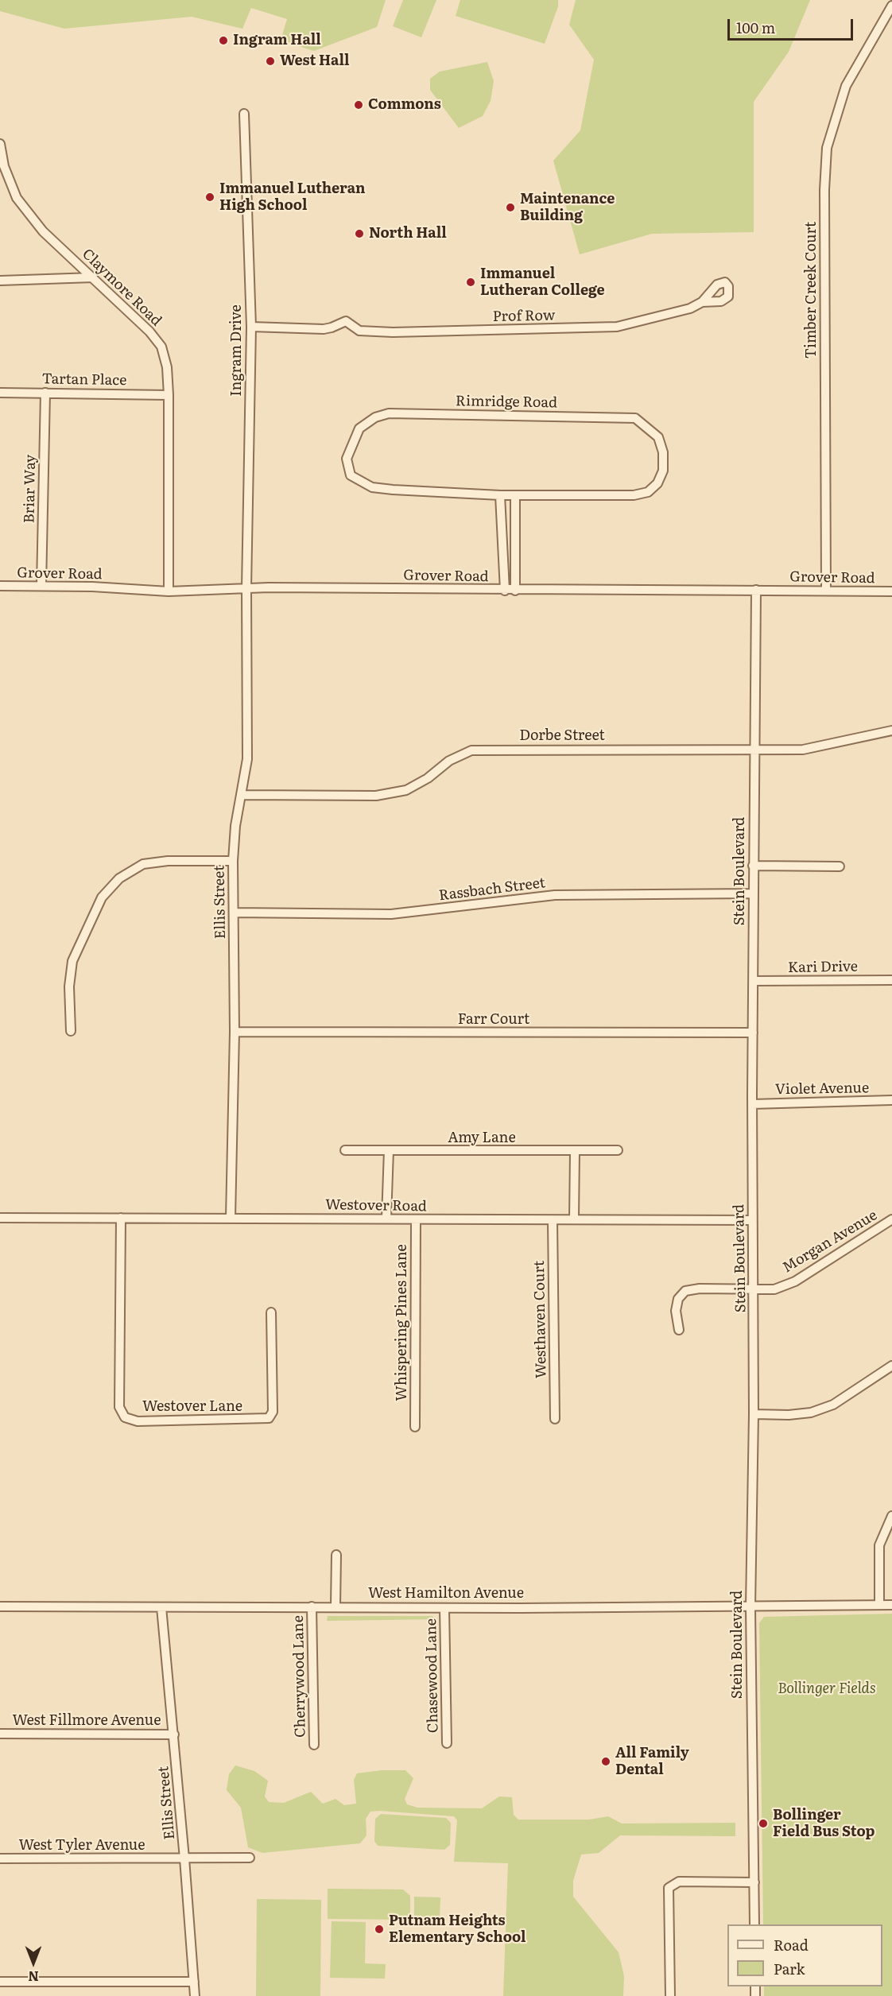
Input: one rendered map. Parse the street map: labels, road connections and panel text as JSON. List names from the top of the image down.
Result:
{
  "streets": {
    "street": [
      "Claymore Road",
      "Timber Creek Court",
      "Prof Row",
      "Ingram Drive",
      "Tartan Place",
      "Rimridge Road",
      "Briar Way",
      "Grover Road",
      "Dorbe Street",
      "Stein Boulevard",
      "Rassbach Street",
      "Ellis Street",
      "Kari Drive",
      "Farr Court",
      "Violet Avenue",
      "Amy Lane",
      "Westover Road",
      "Morgan Avenue",
      "Westhaven Court",
      "Whispering Pines Lane",
      "Westover Lane",
      "West Hamilton Avenue",
      "Chasewood Lane",
      "Cherrywood Lane",
      "West Fillmore Avenue",
      "West Tyler Avenue"
    ]
  },
  "crossings": [
    ["Claymore Road", "Tartan Place"],
    ["Claymore Road", "Grover Road"],
    ["Timber Creek Court", "Grover Road"],
    ["Prof Row", "Ingram Drive"],
    ["Ingram Drive", "Grover Road"],
    ["Ingram Drive", "Ellis Street"],
    ["Tartan Place", "Briar Way"],
    ["Briar Way", "Grover Road"],
    ["Grover Road", "Stein Boulevard"],
    ["Grover Road", "Ellis Street"],
    ["Dorbe Street", "Stein Boulevard"],
    ["Dorbe Street", "Ellis Street"],
    ["Stein Boulevard", "Rassbach Street"],
    ["Stein Boulevard", "Kari Drive"],
    ["Stein Boulevard", "Farr Court"],
    ["Stein Boulevard", "Violet Avenue"],
    ["Stein Boulevard", "Westover Road"],
    ["Stein Boulevard", "Morgan Avenue"],
    ["Stein Boulevard", "West Hamilton Avenue"],
    ["Rassbach Street", "Ellis Street"],
    ["Ellis Street", "Farr Court"],
    ["Ellis Street", "Westover Road"],
    ["Ellis Street", "West Hamilton Avenue"],
    ["Ellis Street", "West Fillmore Avenue"],
    ["Ellis Street", "West Tyler Avenue"],
    ["Westover Road", "Westhaven Court"],
    ["Westover Road", "Whispering Pines Lane"],
    ["Westover Road", "Westover Lane"],
    ["West Hamilton Avenue", "Chasewood Lane"],
    ["West Hamilton Avenue", "Cherrywood Lane"]
  ],
  "parks": ["Bollinger Fields"],
  "places": [
    "Ingram Hall",
    "West Hall",
    "Commons",
    "Immanuel Lutheran High School",
    "Maintenance Building",
    "North Hall",
    "Immanuel Lutheran College",
    "All Family Dental",
    "Bollinger Field Bus Stop",
    "Putnam Heights Elementary School"
  ],
  "legend": ["Road", "Park"],
  "scale_bar": "100 m",
  "north": "bottom"
}
